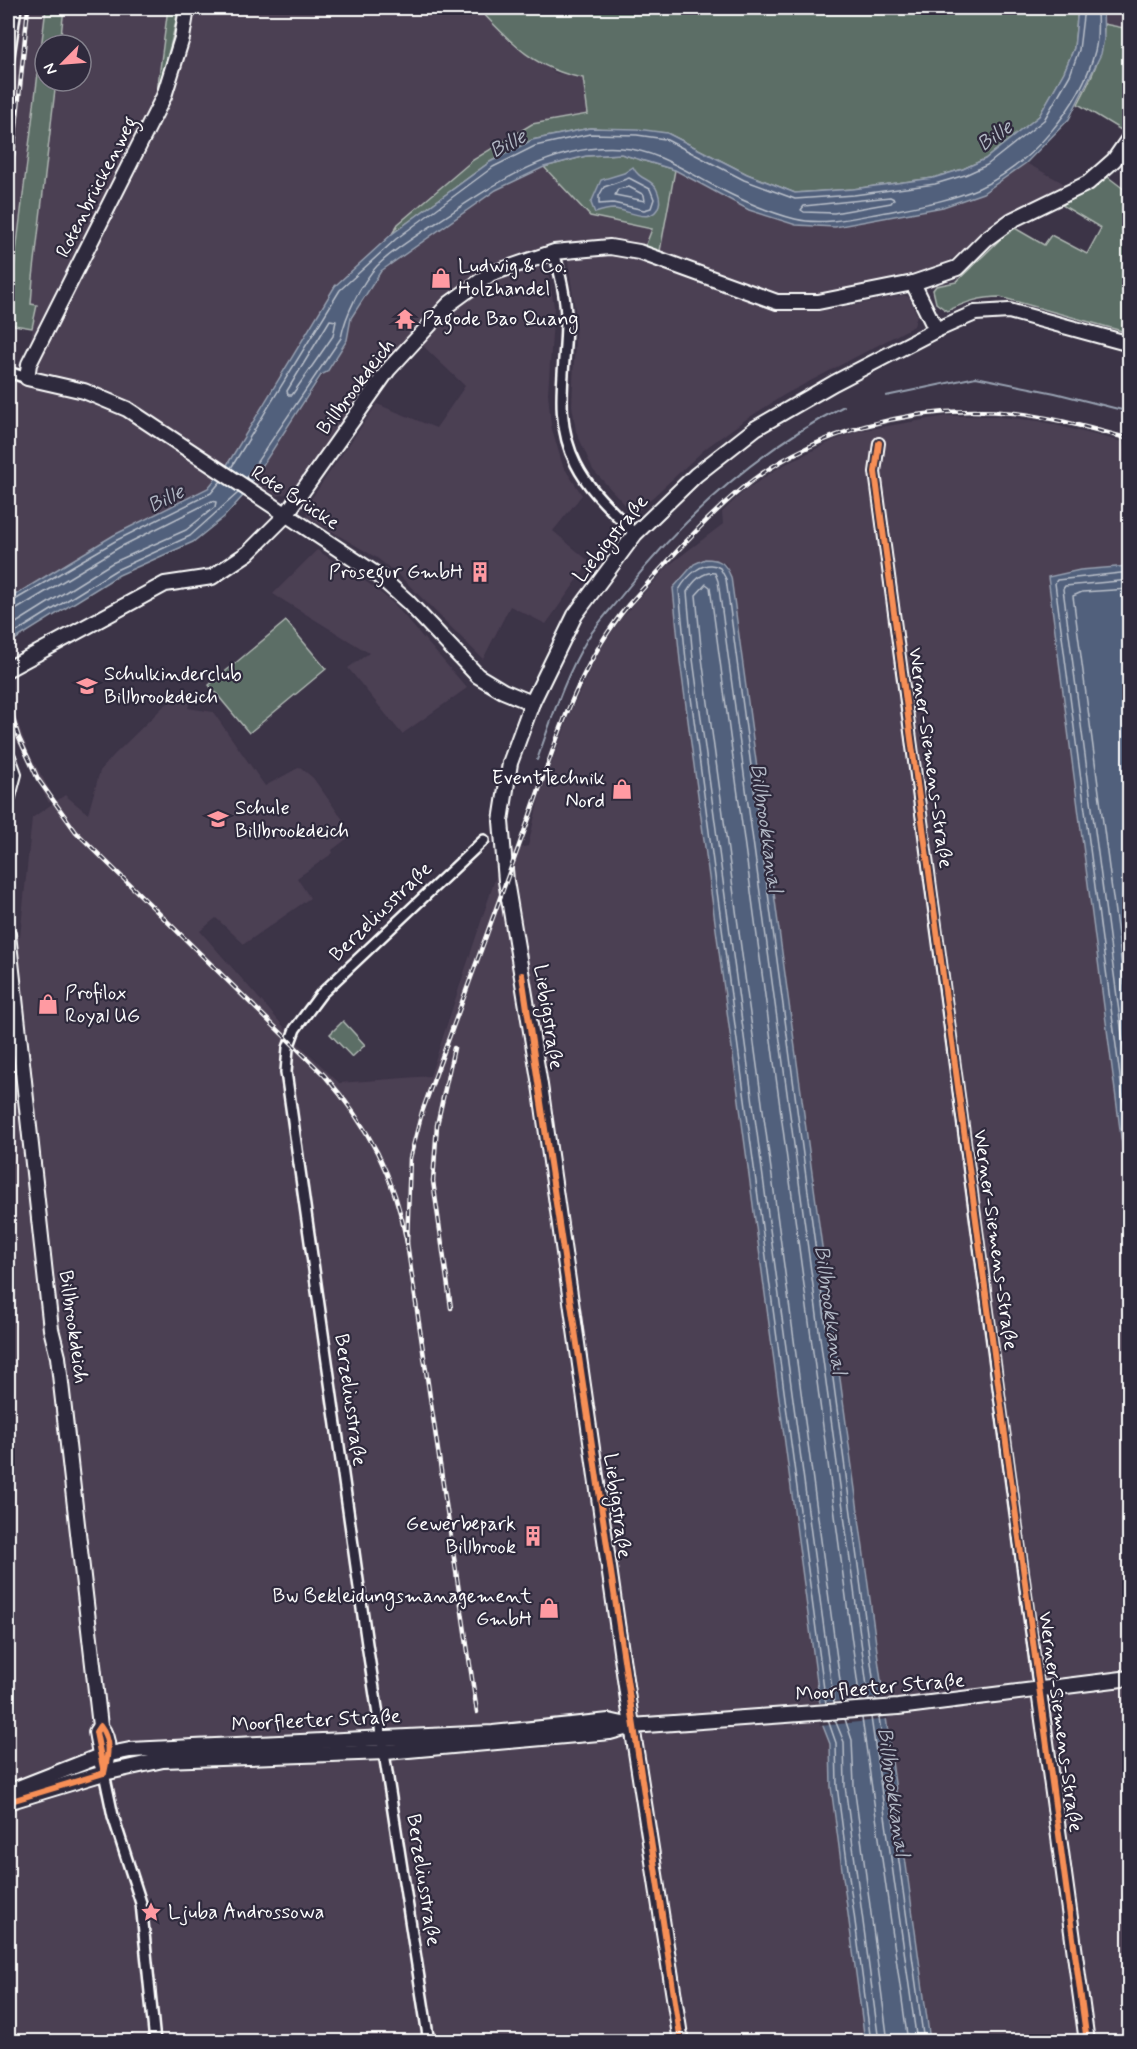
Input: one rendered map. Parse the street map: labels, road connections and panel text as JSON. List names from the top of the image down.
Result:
{
  "streets": {
    "street": [
      "Rotenbrückenweg",
      "Billbrookdeich",
      "Rote Brücke",
      "Liebigstraße",
      "Werner-Siemens-Straße",
      "Berzeliusstraße",
      "Moorfleeter Straße"
    ]
  },
  "crossings": [
    ["Rotenbrückenweg", "Rote Brücke"],
    ["Billbrookdeich", "Rote Brücke"],
    ["Billbrookdeich", "Moorfleeter Straße"],
    ["Rote Brücke", "Liebigstraße"],
    ["Liebigstraße", "Moorfleeter Straße"],
    ["Werner-Siemens-Straße", "Moorfleeter Straße"],
    ["Berzeliusstraße", "Moorfleeter Straße"]
  ],
  "water": ["Bille", "Billbrookkanal"],
  "places": {
    "shop": [
      "Ludwig & Co. Holzhandel",
      "EventTechnik Nord",
      "Profilox Royal UG",
      "Bw Bekleidungsmanagement GmbH"
    ],
    "temple": ["Pagode Bao Quang"],
    "building": ["Prosegur GmbH", "Gewerbepark Billbrook"],
    "school or university": ["Schulkinderclub Billbrookdeich", "Schule Billbrookdeich"],
    "place": ["Ljuba Androssowa"]
  },
  "north": "bottom left"
}
